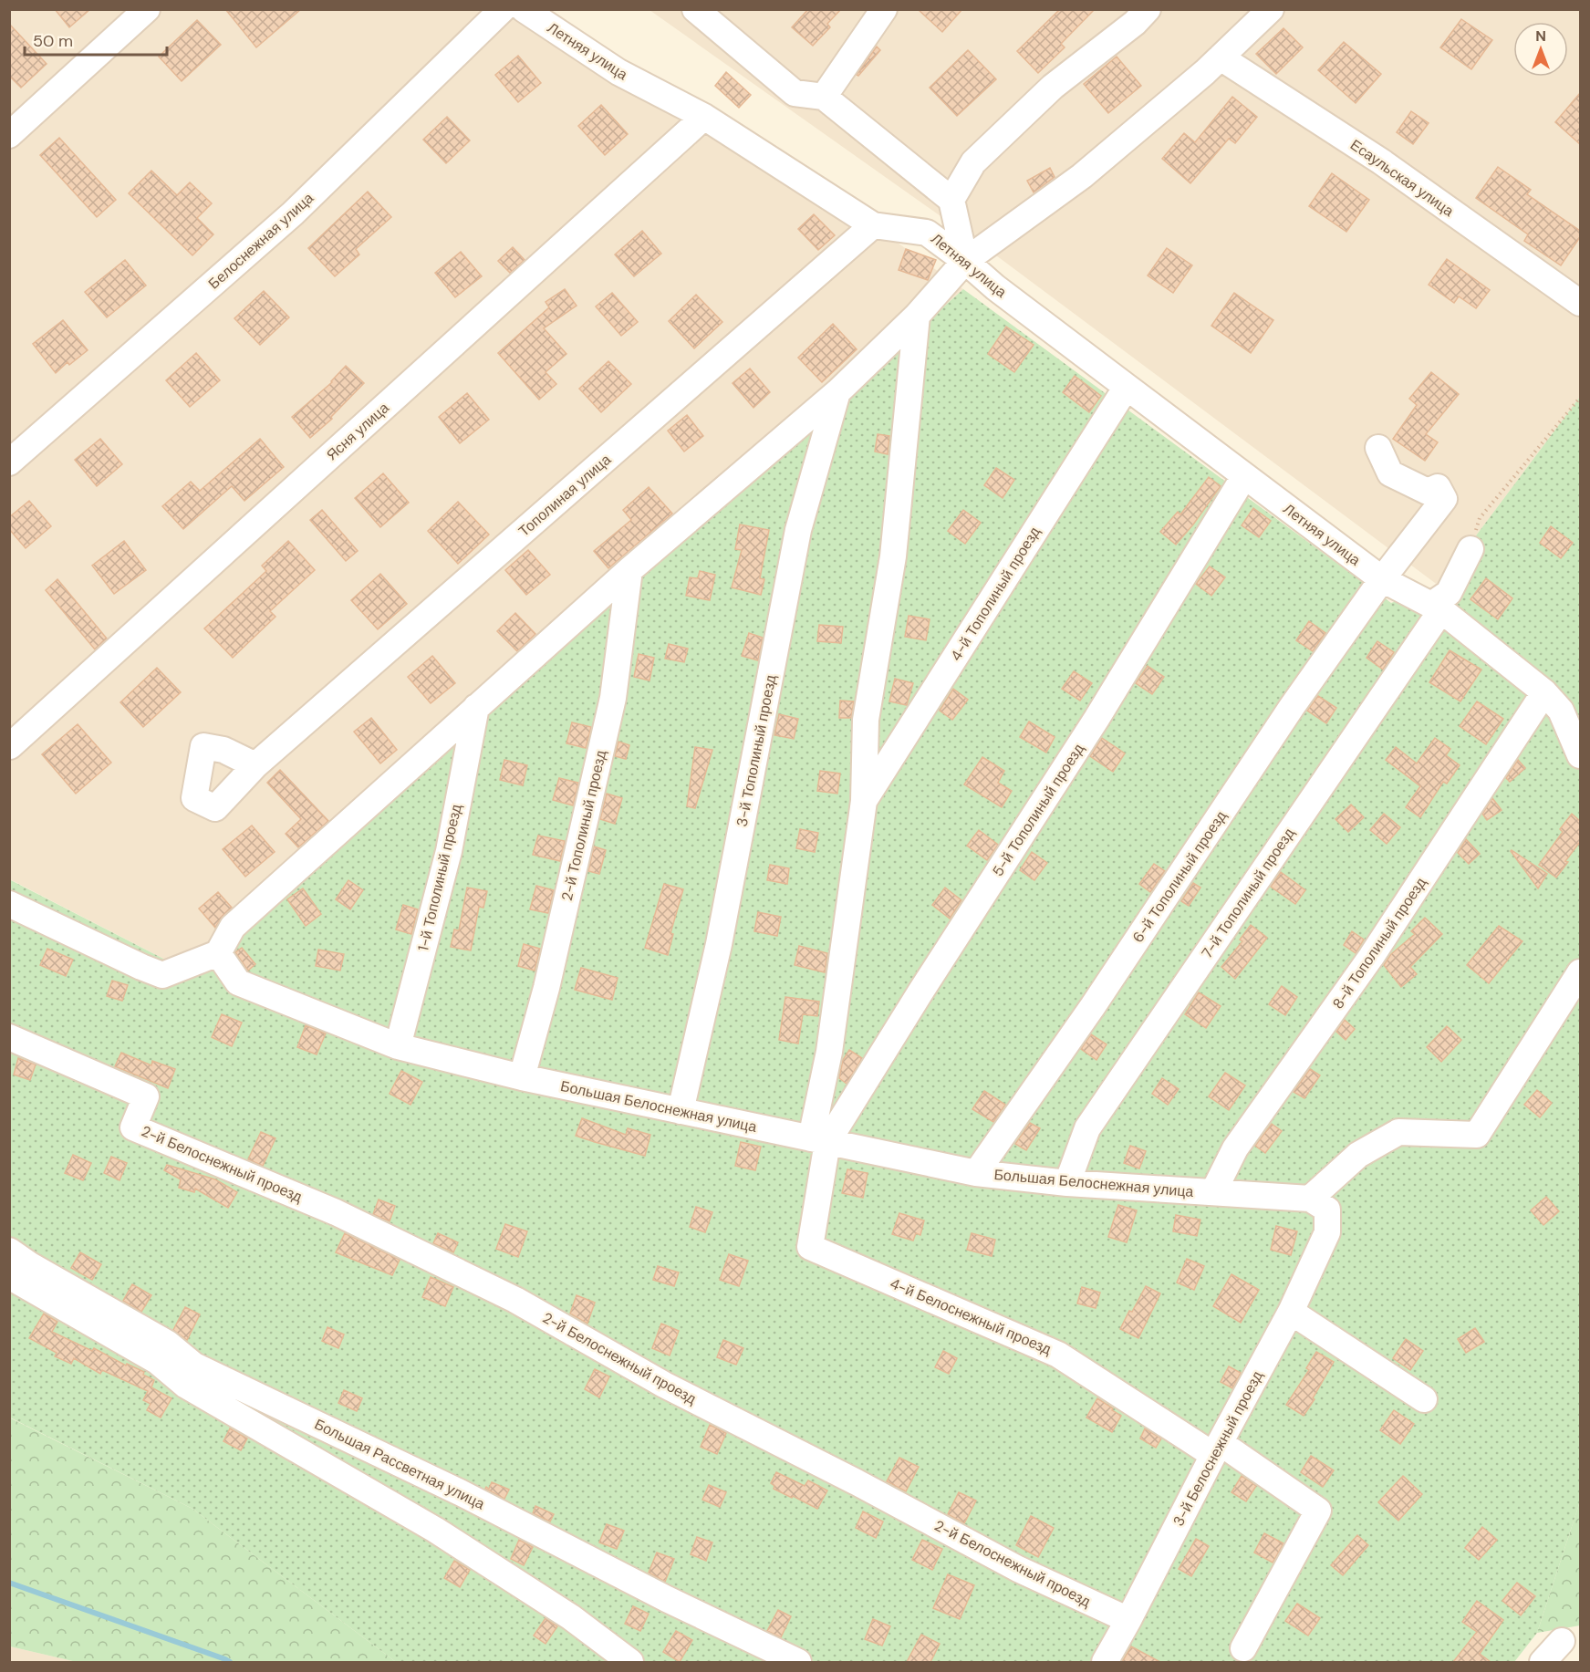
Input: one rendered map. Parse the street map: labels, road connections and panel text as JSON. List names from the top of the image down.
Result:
{
  "streets": {
    "street": [
      "Летняя улица",
      "Есаульская улица",
      "Белоснежная улица",
      "Ясня улица",
      "Тополиная улица",
      "4-й Тополиный проезд",
      "3-й Тополиный проезд",
      "5-й Тополиный проезд",
      "2-й Тополиный проезд",
      "6-й Тополиный проезд",
      "1-й Тополиный проезд",
      "7-й Тополиный проезд",
      "8-й Тополиный проезд",
      "Большая Белоснежная улица",
      "2-й Белоснежный проезд",
      "4-й Белоснежный проезд",
      "3-й Белоснежный проезд",
      "Большая Рассветная улица"
    ]
  },
  "crossings": [
    ["Летняя улица", "Ясня улица"],
    ["Летняя улица", "Тополиная улица"],
    ["Летняя улица", "4-й Тополиный проезд"],
    ["Летняя улица", "5-й Тополиный проезд"],
    ["Летняя улица", "6-й Тополиный проезд"],
    ["Летняя улица", "7-й Тополиный проезд"],
    ["Летняя улица", "8-й Тополиный проезд"],
    ["3-й Тополиный проезд", "Большая Белоснежная улица"],
    ["5-й Тополиный проезд", "Большая Белоснежная улица"],
    ["5-й Тополиный проезд", "4-й Белоснежный проезд"],
    ["2-й Тополиный проезд", "Большая Белоснежная улица"],
    ["6-й Тополиный проезд", "Большая Белоснежная улица"],
    ["1-й Тополиный проезд", "Большая Белоснежная улица"],
    ["7-й Тополиный проезд", "Большая Белоснежная улица"],
    ["8-й Тополиный проезд", "Большая Белоснежная улица"],
    ["Большая Белоснежная улица", "4-й Белоснежный проезд"],
    ["Большая Белоснежная улица", "3-й Белоснежный проезд"],
    ["2-й Белоснежный проезд", "3-й Белоснежный проезд"],
    ["4-й Белоснежный проезд", "3-й Белоснежный проезд"]
  ],
  "scale_bar": "50 m",
  "north": "top"
}
